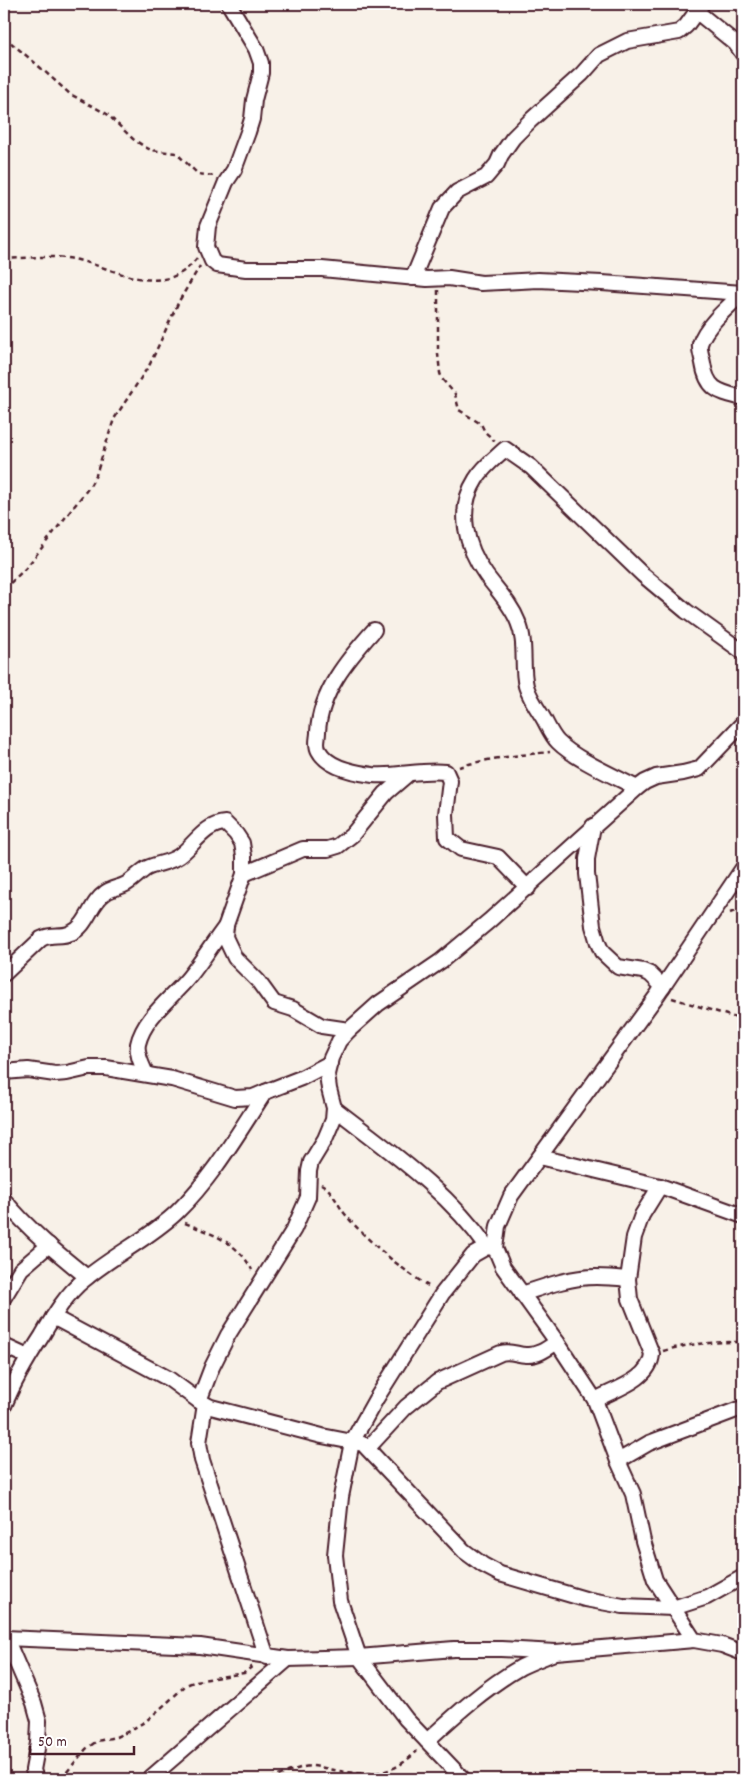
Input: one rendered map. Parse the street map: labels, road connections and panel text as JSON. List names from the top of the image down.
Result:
{
  "scale_bar": "50 m"
}
